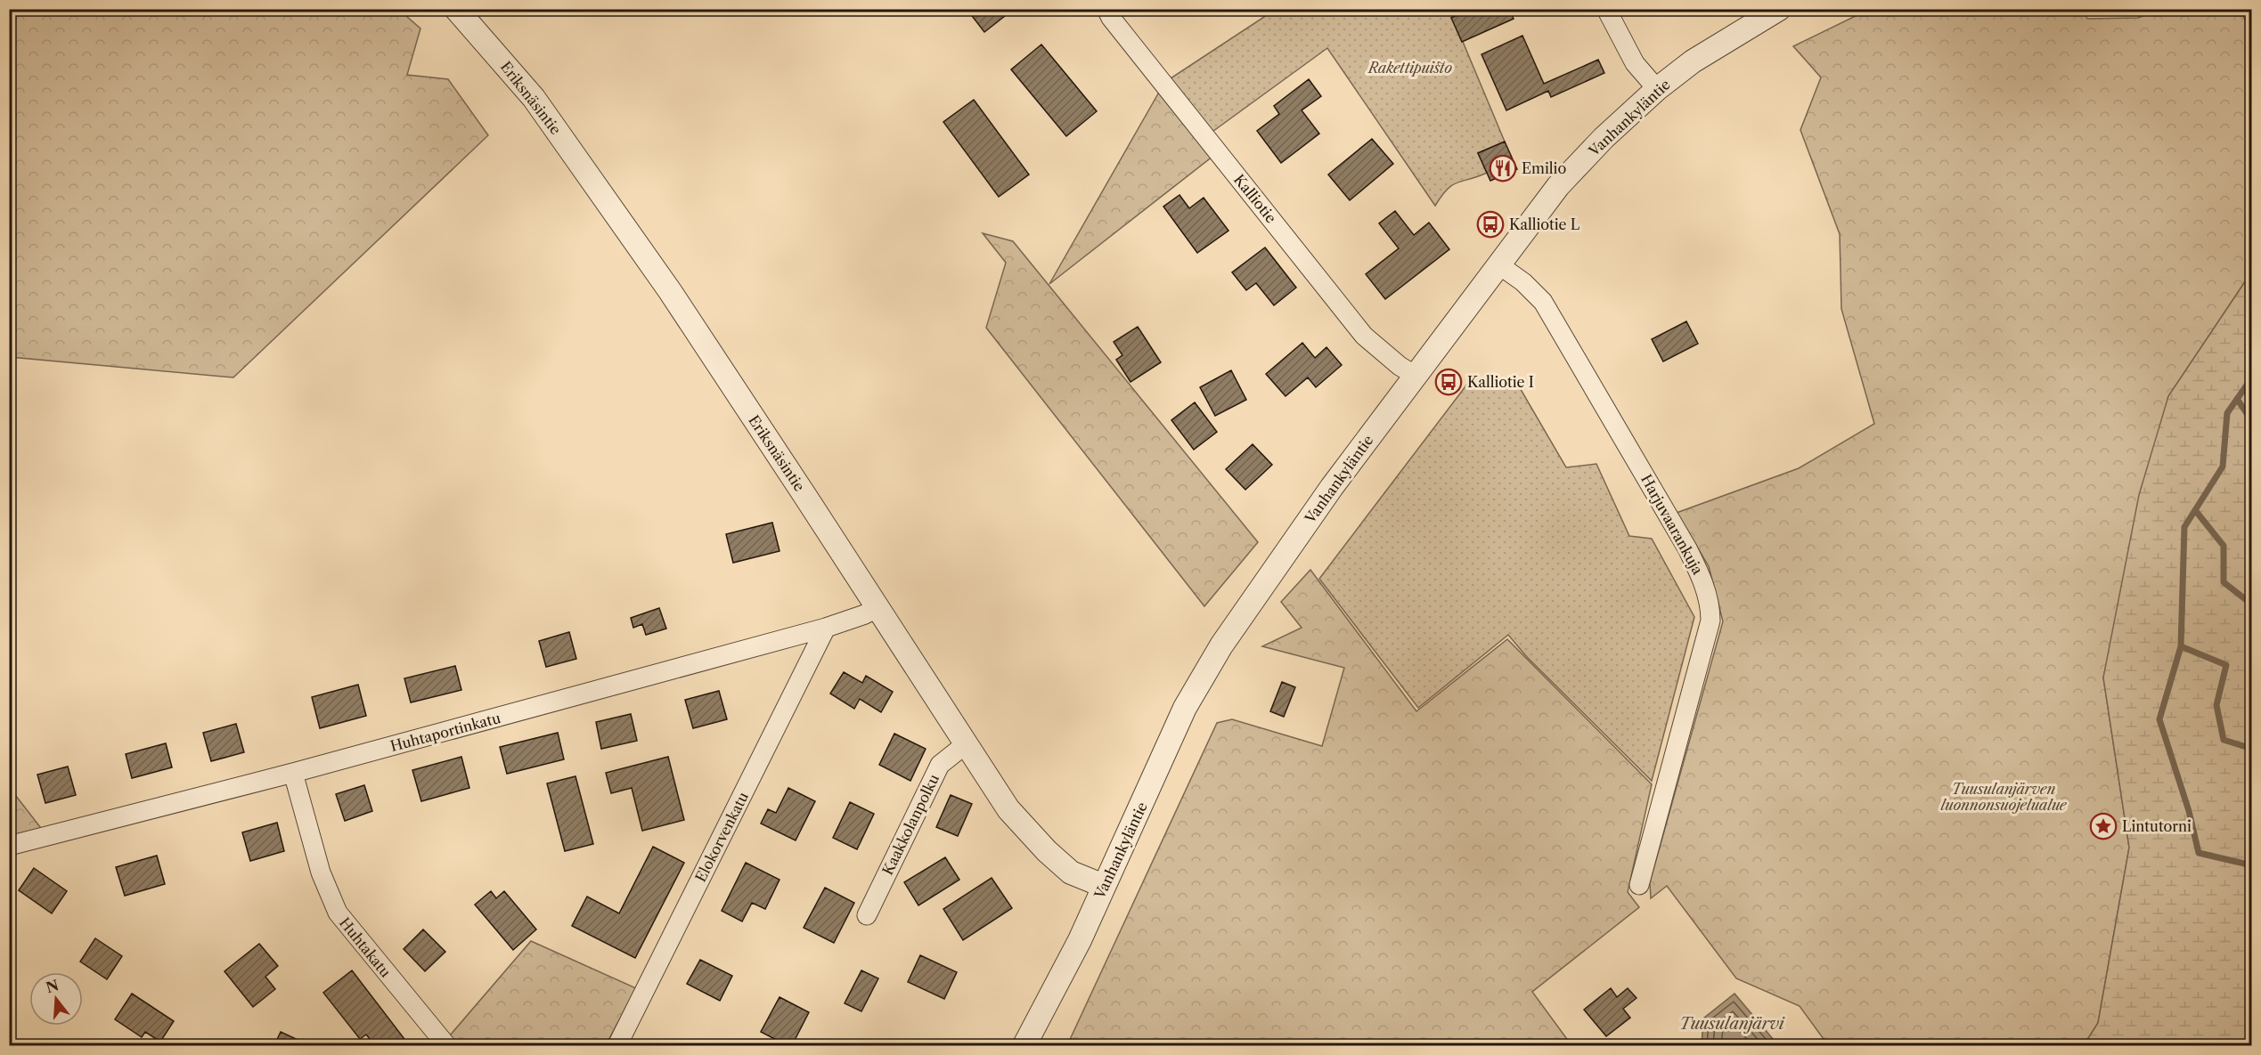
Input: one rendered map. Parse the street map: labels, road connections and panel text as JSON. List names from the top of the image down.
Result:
{
  "streets": {
    "street": [
      "Eriksnäsintie",
      "Vanhankyläntie",
      "Kalliotie",
      "Harjuvaarankuja",
      "Huhtaportinkatu",
      "Kaakkolanpolku",
      "Elokorvenkatu",
      "Huhtakatu"
    ]
  },
  "crossings": [
    ["Eriksnäsintie", "Vanhankyläntie"],
    ["Eriksnäsintie", "Huhtaportinkatu"],
    ["Eriksnäsintie", "Kaakkolanpolku"],
    ["Vanhankyläntie", "Kalliotie"],
    ["Vanhankyläntie", "Harjuvaarankuja"],
    ["Huhtaportinkatu", "Elokorvenkatu"],
    ["Huhtaportinkatu", "Huhtakatu"]
  ],
  "water": ["Tuusulanjärvi"],
  "parks": ["Rakettipuisto", "Tuusulanjärven luonnonsuojelualue"],
  "places": {
    "restaurant": ["Emilio"],
    "bus stop": ["Kalliotie L", "Kalliotie I"],
    "place": ["Lintutorni"]
  },
  "north": "top"
}
